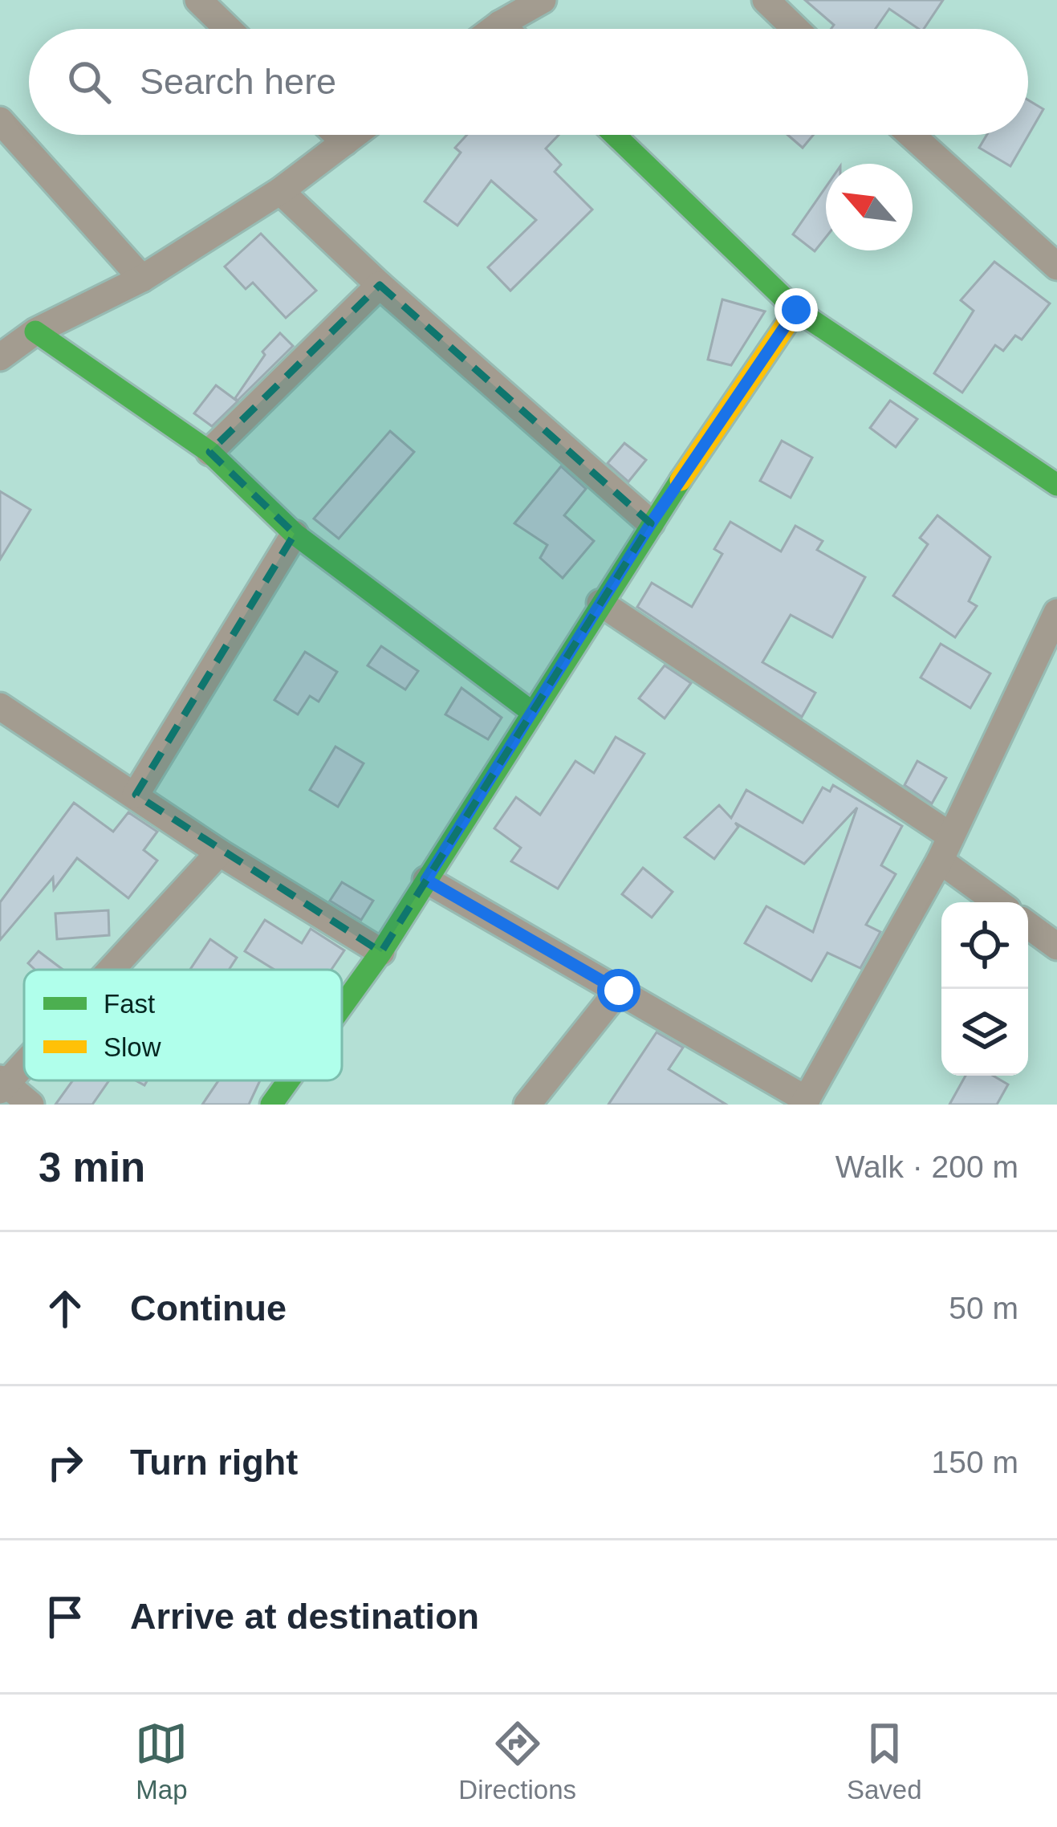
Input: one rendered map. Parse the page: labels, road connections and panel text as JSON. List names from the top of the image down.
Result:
{
  "legend": ["Fast", "Slow"],
  "north": "top left",
  "page": {
    "search": "Search here",
    "heading": ["3 min", "Walk · 200 m"],
    "list": [
      ["Continue", "50 m"],
      ["Turn right", "150 m"],
      "Arrive at destination"
    ],
    "nav": ["Map", "Directions", "Saved"]
  }
}
